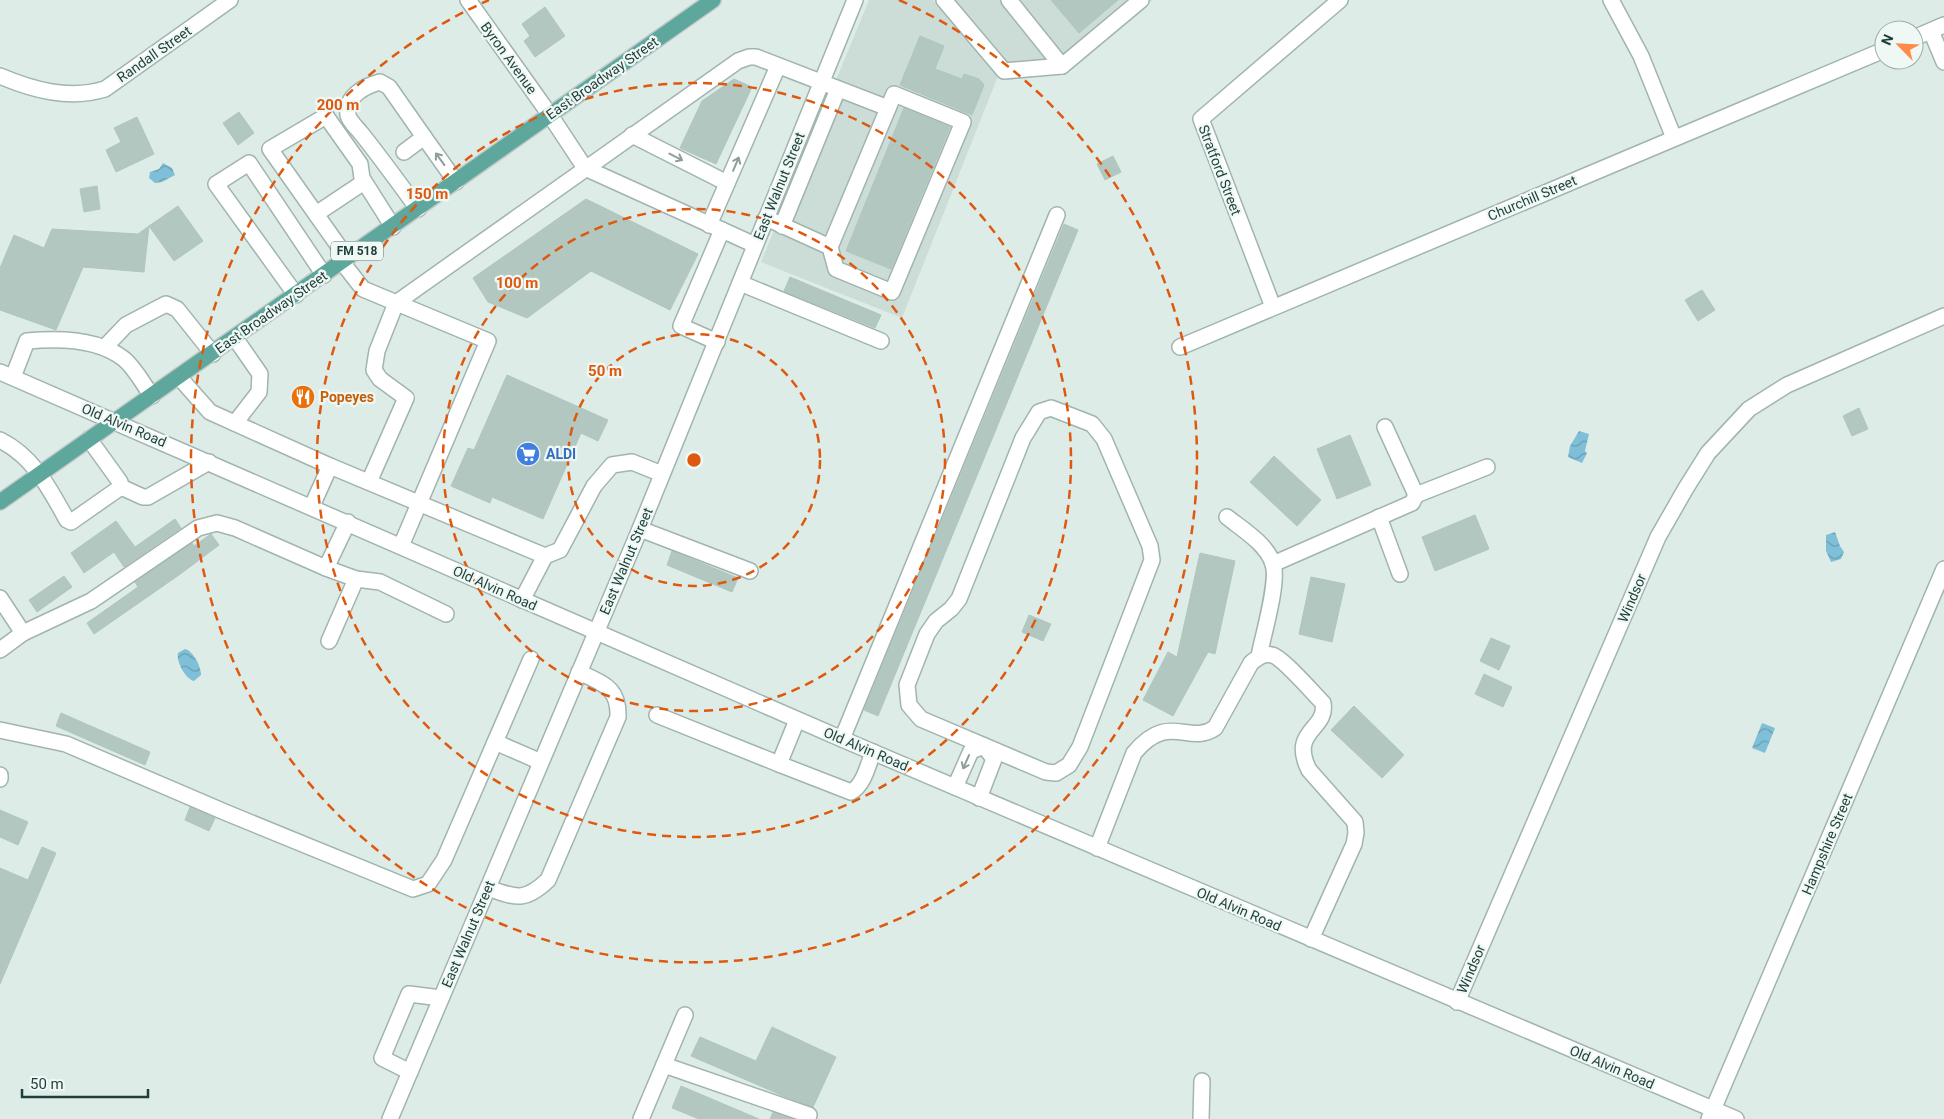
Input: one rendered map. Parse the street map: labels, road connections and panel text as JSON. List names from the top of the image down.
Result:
{
  "streets": {
    "main road": ["East Broadway Street", "FM 518"],
    "street": [
      "Randall Street",
      "Byron Avenue",
      "Stratford Street",
      "East Walnut Street",
      "Churchill Street",
      "Old Alvin Road",
      "Windsor",
      "Hampshire Street"
    ]
  },
  "crossings": [
    ["Byron Avenue", "East Broadway Street"],
    ["East Broadway Street", "Old Alvin Road"],
    ["Stratford Street", "Churchill Street"],
    ["East Walnut Street", "Old Alvin Road"],
    ["Old Alvin Road", "Windsor"],
    ["Old Alvin Road", "Hampshire Street"]
  ],
  "places": {
    "restaurant": ["Popeyes"],
    "supermarket": ["ALDI"]
  },
  "scale_bar": "50 m",
  "north": "top left",
  "rings": [
    "200 m",
    "150 m",
    "100 m",
    "50 m"
  ]
}
